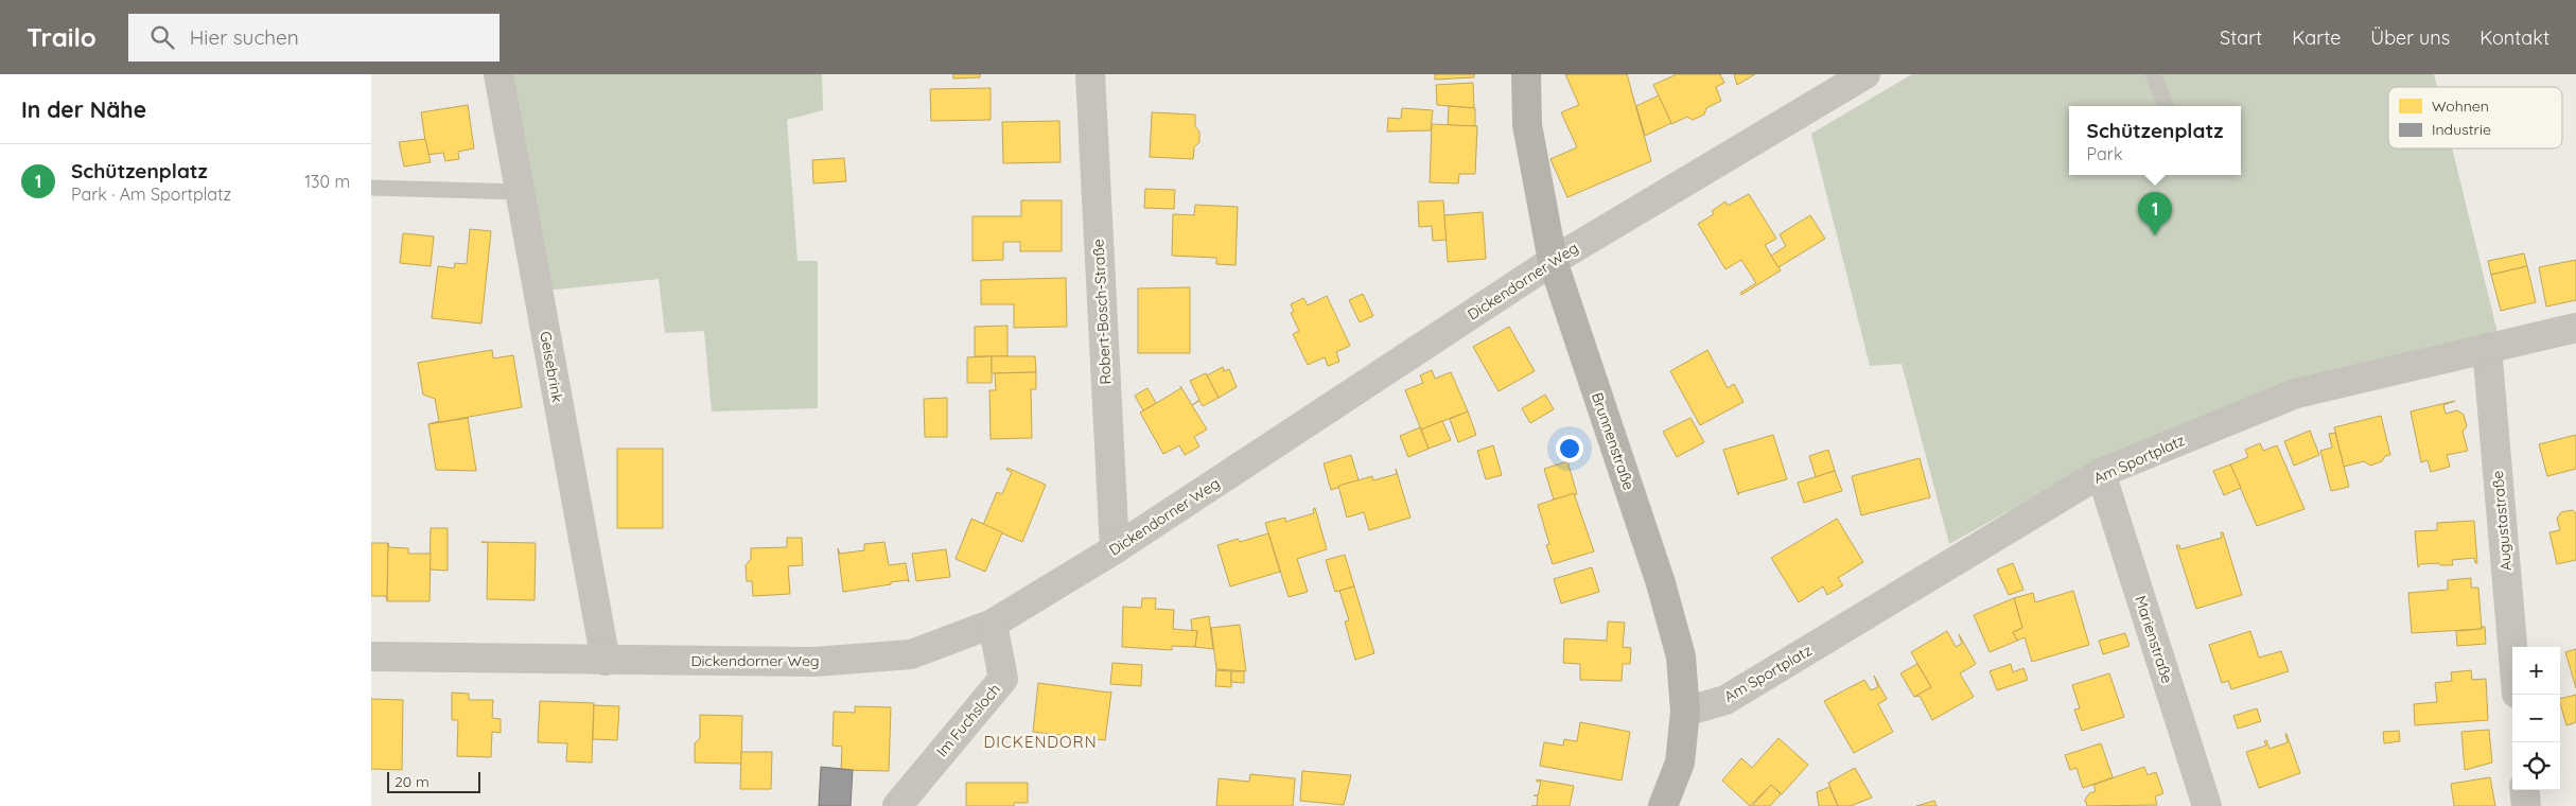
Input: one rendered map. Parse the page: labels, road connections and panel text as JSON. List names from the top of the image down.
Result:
{
  "streets": {
    "street": [
      "Dickendorner Weg",
      "Robert-Bosch-Straße",
      "Geisebrink",
      "Brunnenstraße",
      "Am Sportplatz",
      "Augustastraße",
      "Marienstraße",
      "Im Fuchsloch"
    ]
  },
  "crossings": [
    ["Dickendorner Weg", "Robert-Bosch-Straße"],
    ["Dickendorner Weg", "Geisebrink"],
    ["Dickendorner Weg", "Brunnenstraße"],
    ["Dickendorner Weg", "Im Fuchsloch"],
    ["Brunnenstraße", "Am Sportplatz"],
    ["Am Sportplatz", "Augustastraße"],
    ["Am Sportplatz", "Marienstraße"]
  ],
  "districts": ["DICKENDORN"],
  "legend": ["Wohnen", "Industrie"],
  "scale_bar": "20 m",
  "page": {
    "header": "Trailo",
    "search": "Hier suchen",
    "nav": [
      "Start",
      "Karte",
      "Über uns",
      "Kontakt"
    ],
    "heading": "In der Nähe",
    "popup": ["Schützenplatz", "Park"],
    "list": [
      {
        "mark": "1",
        "name": "Schützenplatz",
        "note": "Park · Am Sportplatz",
        "value": "130 m"
      }
    ],
    "pins": "1",
    "map_buttons": ["+", "−"],
    "scale": "20 m"
  }
}
